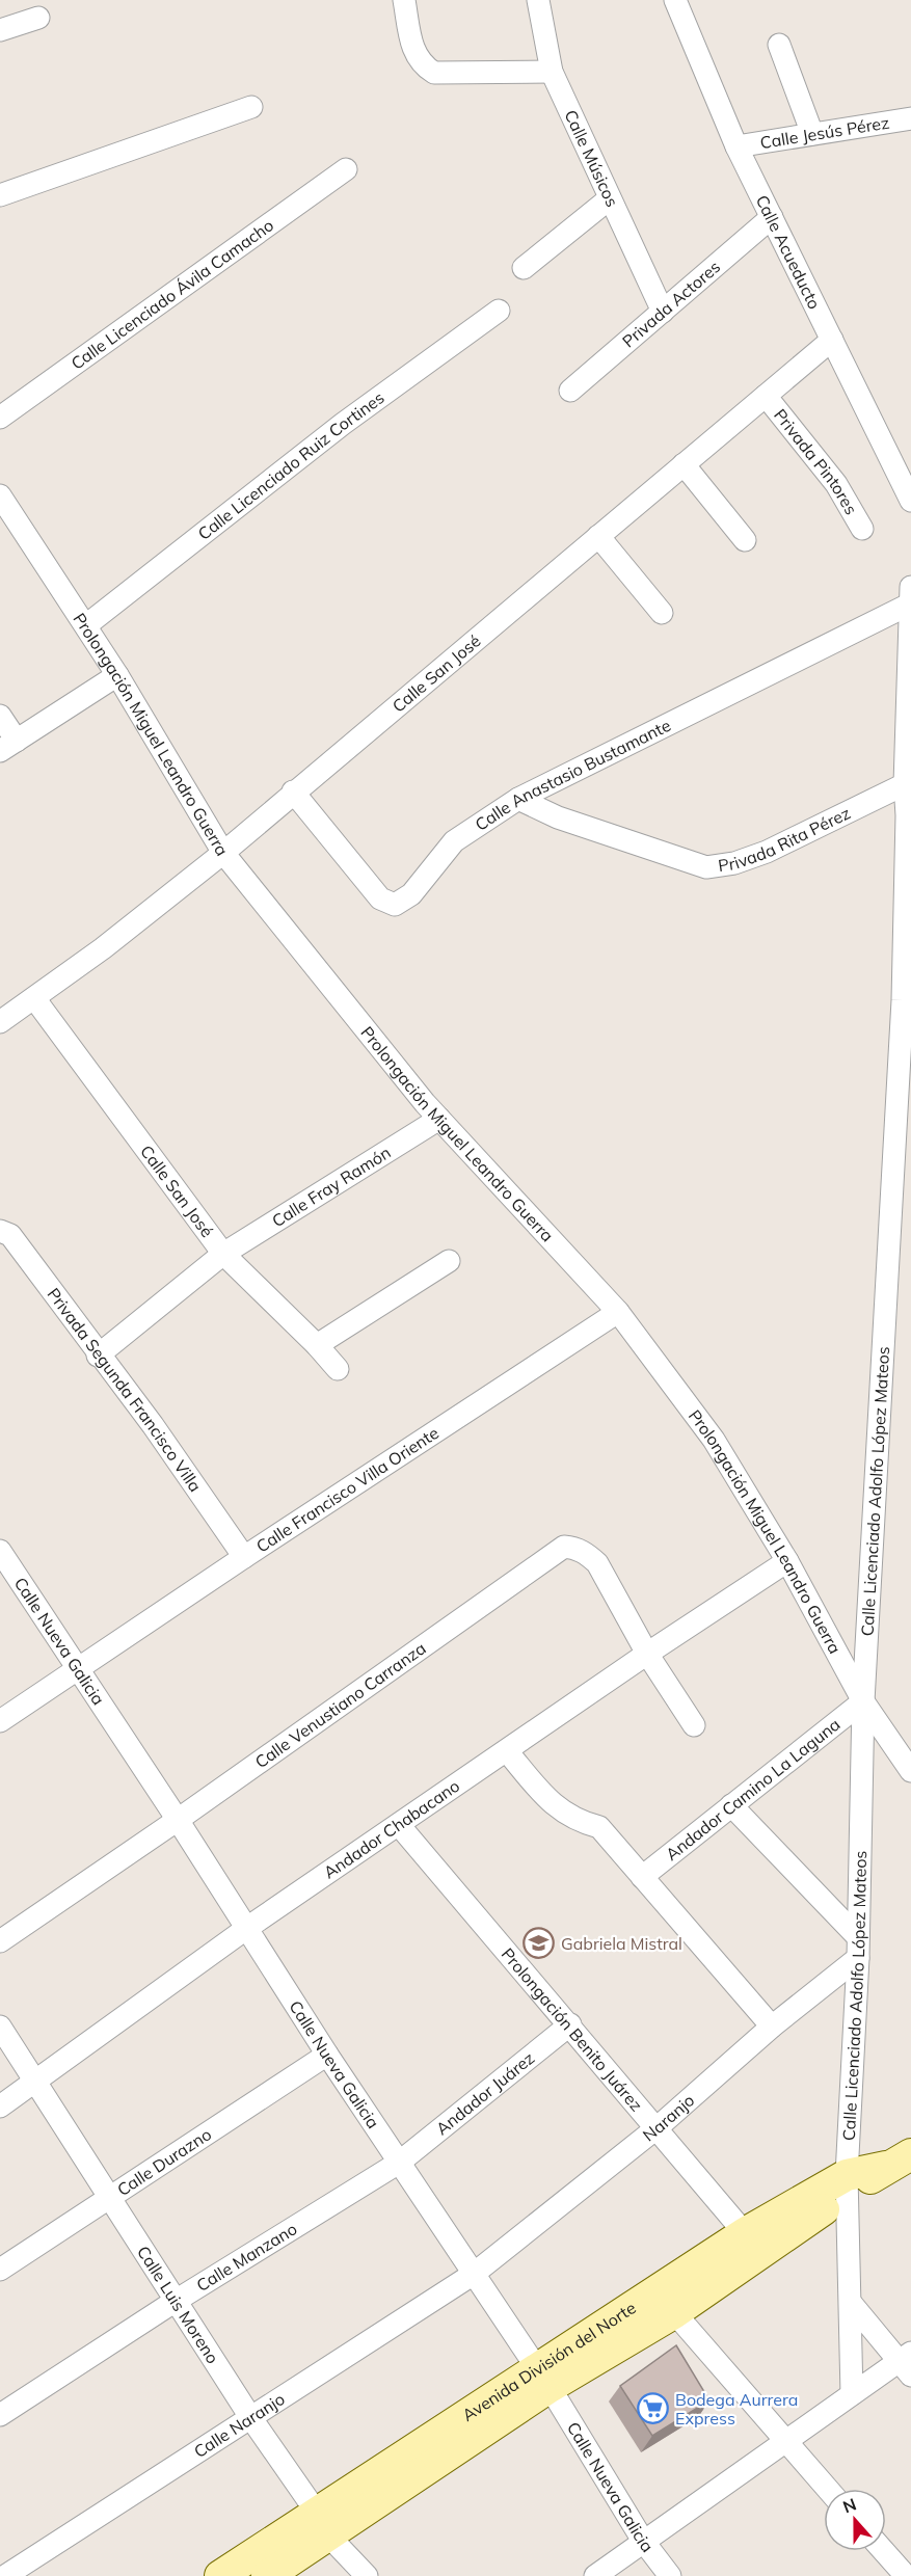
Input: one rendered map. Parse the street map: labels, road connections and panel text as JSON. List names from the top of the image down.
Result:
{
  "streets": {
    "street": [
      "Calle Jesús Pérez",
      "Calle Músicos",
      "Calle Acueducto",
      "Calle Licenciado Ávila Camacho",
      "Privada Actores",
      "Privada Pintores",
      "Calle Licenciado Ruiz Cortines",
      "Calle San José",
      "Prolongación Miguel Leandro Guerra",
      "Calle Anastasio Bustamante",
      "Privada Rita Pérez",
      "Calle Fray Ramón",
      "Privada Segunda Francisco Villa",
      "Calle Francisco Villa Oriente",
      "Calle Licenciado Adolfo López Mateos",
      "Calle Nueva Galicia",
      "Calle Venustiano Carranza",
      "Andador Camino La Laguna",
      "Andador Chabacano",
      "Prolongación Benito Juárez",
      "Andador Juárez",
      "Naranjo",
      "Calle Durazno",
      "Calle Manzano",
      "Calle Luis Moreno",
      "Avenida División del Norte",
      "Calle Naranjo"
    ]
  },
  "crossings": [
    ["Calle Jesús Pérez", "Calle Acueducto"],
    ["Calle Músicos", "Privada Actores"],
    ["Calle Acueducto", "Privada Actores"],
    ["Calle Acueducto", "Calle San José"],
    ["Privada Pintores", "Calle San José"],
    ["Calle Licenciado Ruiz Cortines", "Prolongación Miguel Leandro Guerra"],
    ["Calle San José", "Prolongación Miguel Leandro Guerra"],
    ["Calle San José", "Calle Anastasio Bustamante"],
    ["Calle San José", "Calle Fray Ramón"],
    ["Prolongación Miguel Leandro Guerra", "Calle Fray Ramón"],
    ["Prolongación Miguel Leandro Guerra", "Calle Francisco Villa Oriente"],
    ["Prolongación Miguel Leandro Guerra", "Calle Licenciado Adolfo López Mateos"],
    ["Prolongación Miguel Leandro Guerra", "Andador Camino La Laguna"],
    ["Prolongación Miguel Leandro Guerra", "Andador Chabacano"],
    ["Calle Anastasio Bustamante", "Privada Rita Pérez"],
    ["Calle Anastasio Bustamante", "Calle Licenciado Adolfo López Mateos"],
    ["Privada Rita Pérez", "Calle Licenciado Adolfo López Mateos"],
    ["Calle Fray Ramón", "Privada Segunda Francisco Villa"],
    ["Privada Segunda Francisco Villa", "Calle Francisco Villa Oriente"],
    ["Calle Francisco Villa Oriente", "Calle Nueva Galicia"],
    ["Calle Licenciado Adolfo López Mateos", "Andador Camino La Laguna"],
    ["Calle Licenciado Adolfo López Mateos", "Naranjo"],
    ["Calle Licenciado Adolfo López Mateos", "Avenida División del Norte"],
    ["Calle Nueva Galicia", "Calle Venustiano Carranza"],
    ["Calle Nueva Galicia", "Andador Chabacano"],
    ["Calle Nueva Galicia", "Andador Juárez"],
    ["Calle Nueva Galicia", "Naranjo"],
    ["Calle Nueva Galicia", "Calle Durazno"],
    ["Calle Nueva Galicia", "Calle Manzano"],
    ["Calle Nueva Galicia", "Avenida División del Norte"],
    ["Calle Nueva Galicia", "Calle Naranjo"],
    ["Calle Venustiano Carranza", "Andador Chabacano"],
    ["Andador Chabacano", "Prolongación Benito Juárez"],
    ["Andador Chabacano", "Calle Luis Moreno"],
    ["Prolongación Benito Juárez", "Andador Juárez"],
    ["Prolongación Benito Juárez", "Naranjo"],
    ["Prolongación Benito Juárez", "Avenida División del Norte"],
    ["Andador Juárez", "Calle Manzano"],
    ["Naranjo", "Calle Naranjo"],
    ["Calle Durazno", "Calle Luis Moreno"],
    ["Calle Manzano", "Calle Luis Moreno"],
    ["Calle Luis Moreno", "Avenida División del Norte"],
    ["Calle Luis Moreno", "Calle Naranjo"]
  ],
  "places": {
    "school or university": ["Gabriela Mistral"],
    "supermarket": ["Bodega Aurrera Express"]
  },
  "north": "top"
}
